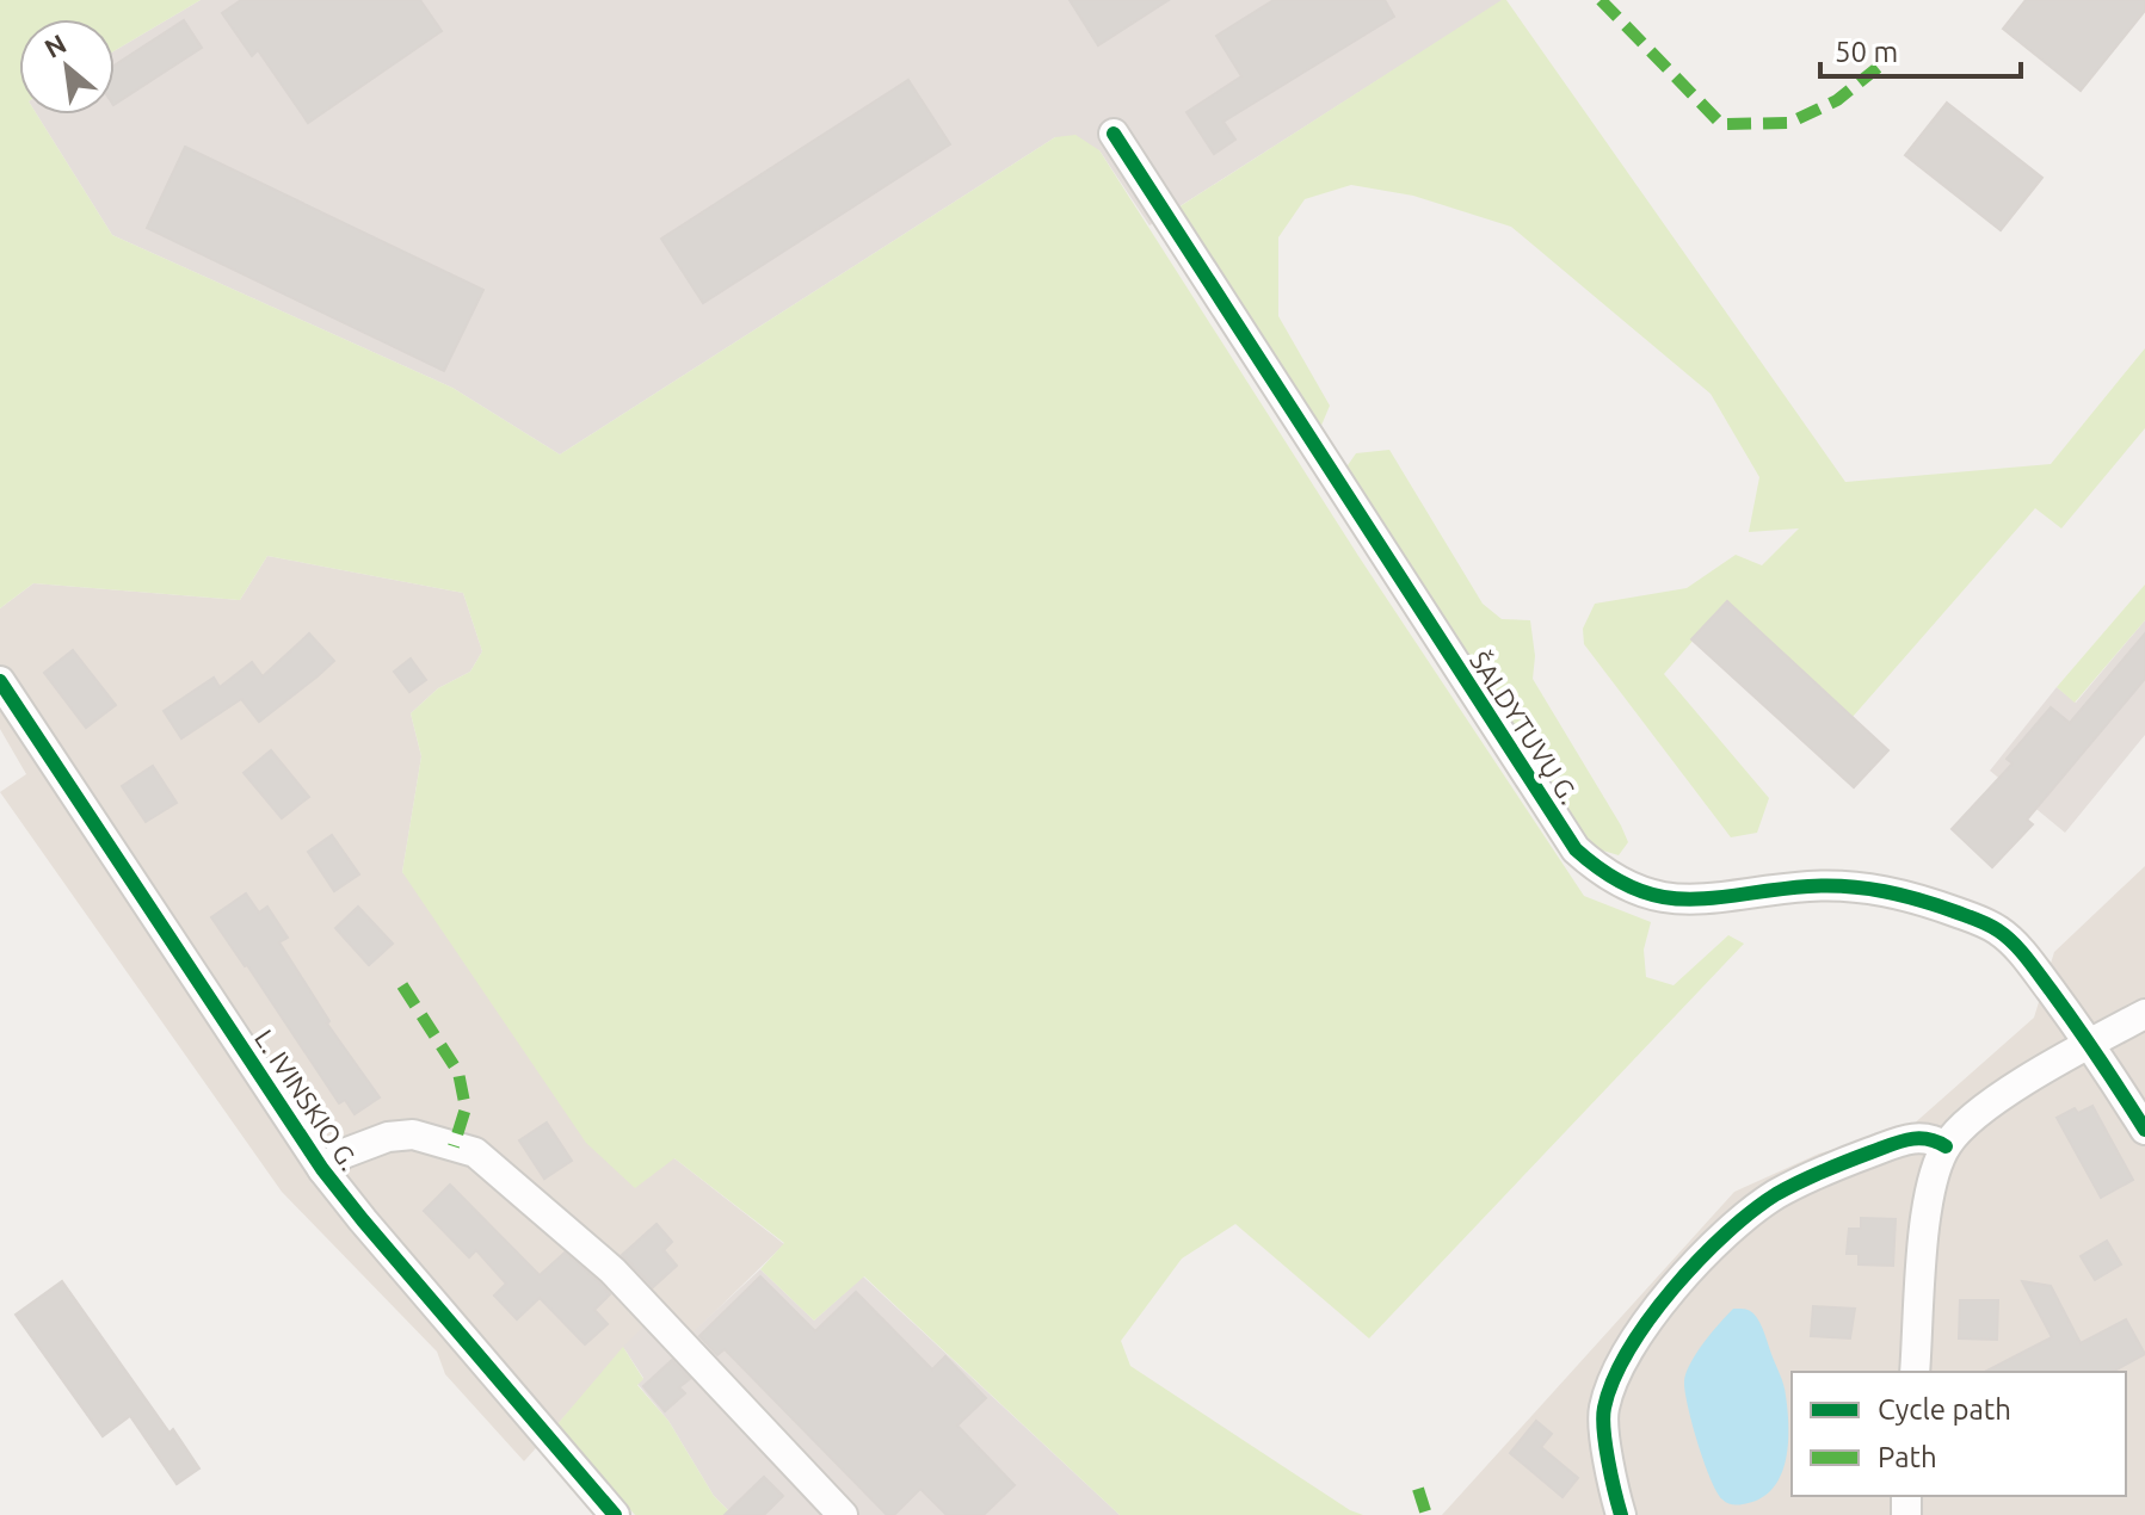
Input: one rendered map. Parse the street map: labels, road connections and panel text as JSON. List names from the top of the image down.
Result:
{
  "streets": {
    "street": ["ŠALDYTUVŲ G.", "L. IVINSKIO G."]
  },
  "legend": ["Cycle path", "Path"],
  "scale_bar": "50 m",
  "north": "top left"
}
